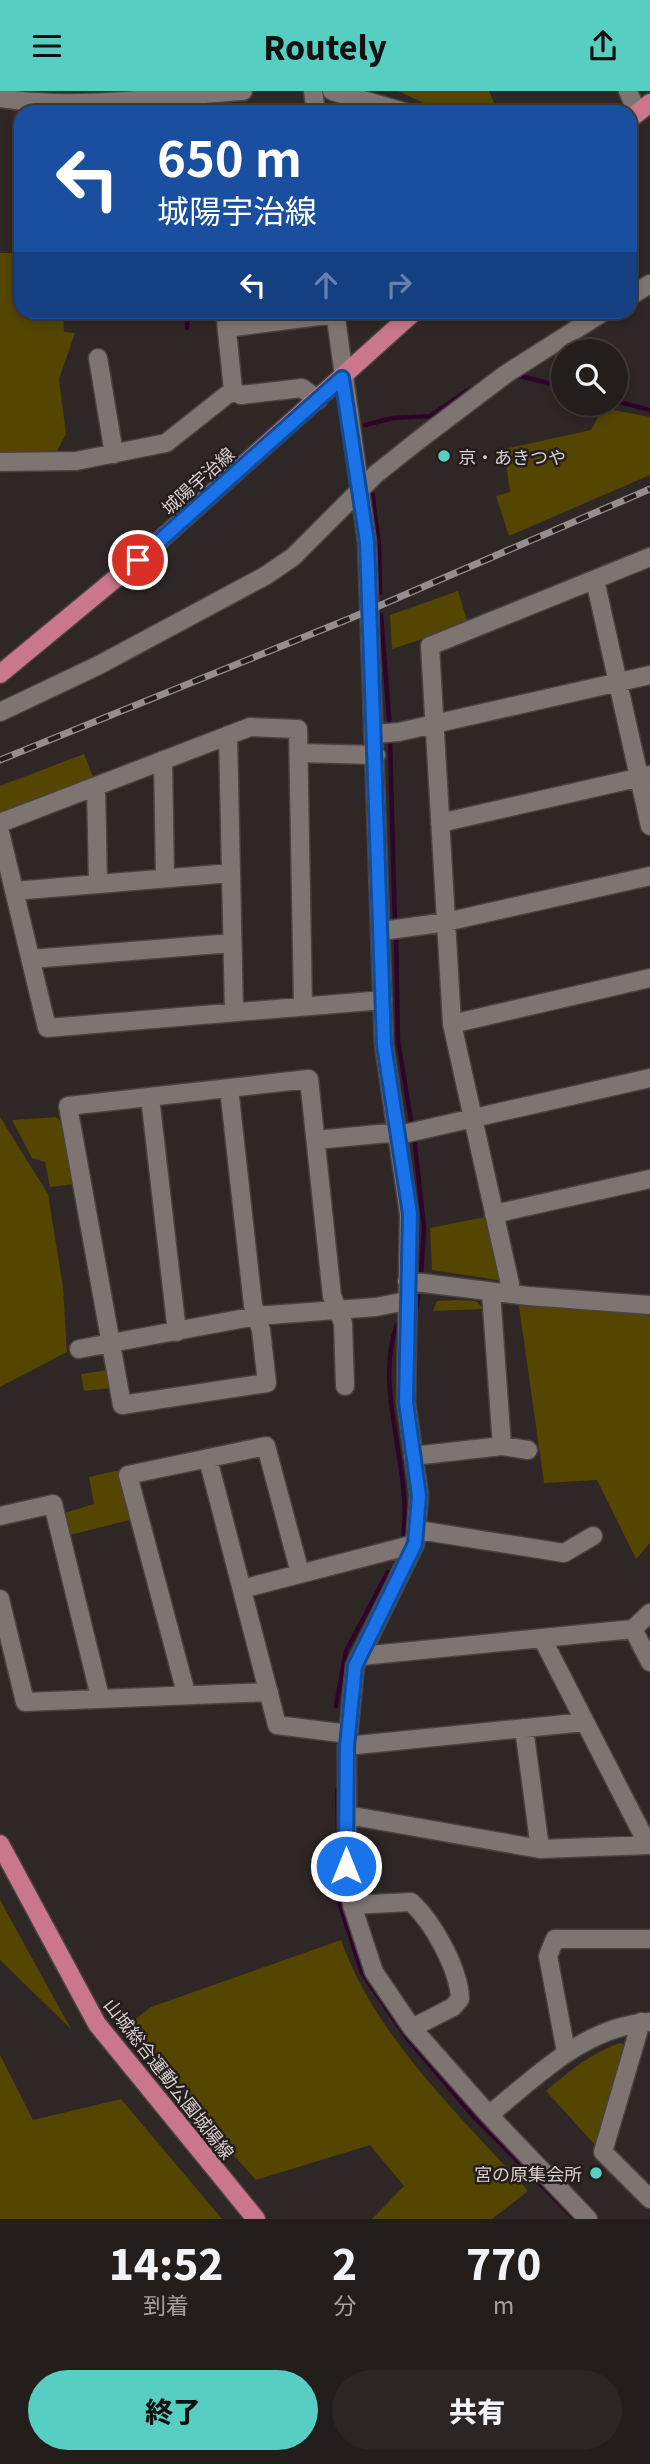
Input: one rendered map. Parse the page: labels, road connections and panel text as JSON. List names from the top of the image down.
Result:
{
  "streets": {
    "main road": ["城陽宇治線", "山城総合運動公園城陽線"]
  },
  "places": ["京・あきつや", "宮の原集会所"],
  "page": {
    "header": "Routely",
    "turn": ["650 m", "城陽宇治線"],
    "eta": [
      "14:52",
      "到着",
      "2",
      "分",
      "770",
      "m"
    ],
    "buttons": ["終了", "共有"]
  }
}
